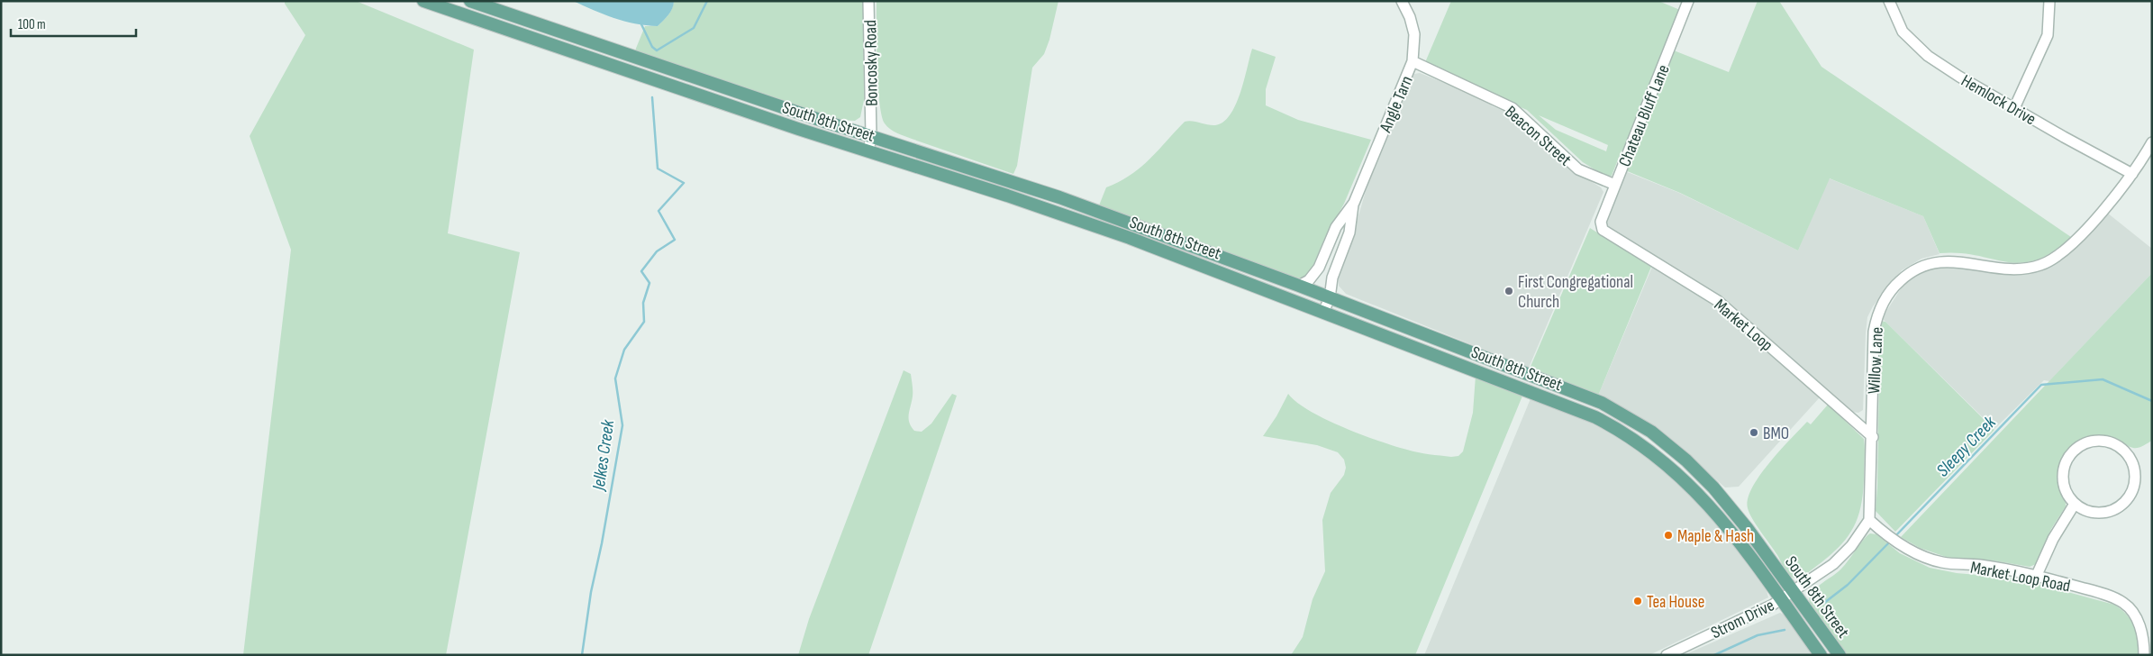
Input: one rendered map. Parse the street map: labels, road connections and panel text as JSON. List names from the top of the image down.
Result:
{
  "streets": {
    "main road": ["South 8th Street"],
    "street": [
      "Boncosky Road",
      "Hemlock Drive",
      "Angle Tarn",
      "Chateau Bluff Lane",
      "Beacon Street",
      "Market Loop",
      "Willow Lane",
      "Market Loop Road",
      "Strom Drive"
    ]
  },
  "crossings": [
    ["Boncosky Road", "South 8th Street"],
    ["Hemlock Drive", "Willow Lane"],
    ["Angle Tarn", "South 8th Street"],
    ["Angle Tarn", "Beacon Street"],
    ["Chateau Bluff Lane", "Beacon Street"],
    ["Chateau Bluff Lane", "Market Loop"],
    ["South 8th Street", "Strom Drive"],
    ["Market Loop", "Willow Lane"],
    ["Willow Lane", "Market Loop Road"]
  ],
  "water": ["Sleepy Creek", "Jelkes Creek"],
  "places": [
    "First Congregational Church",
    "BMO",
    "Maple & Hash",
    "Tea House"
  ],
  "scale_bar": "100 m"
}
